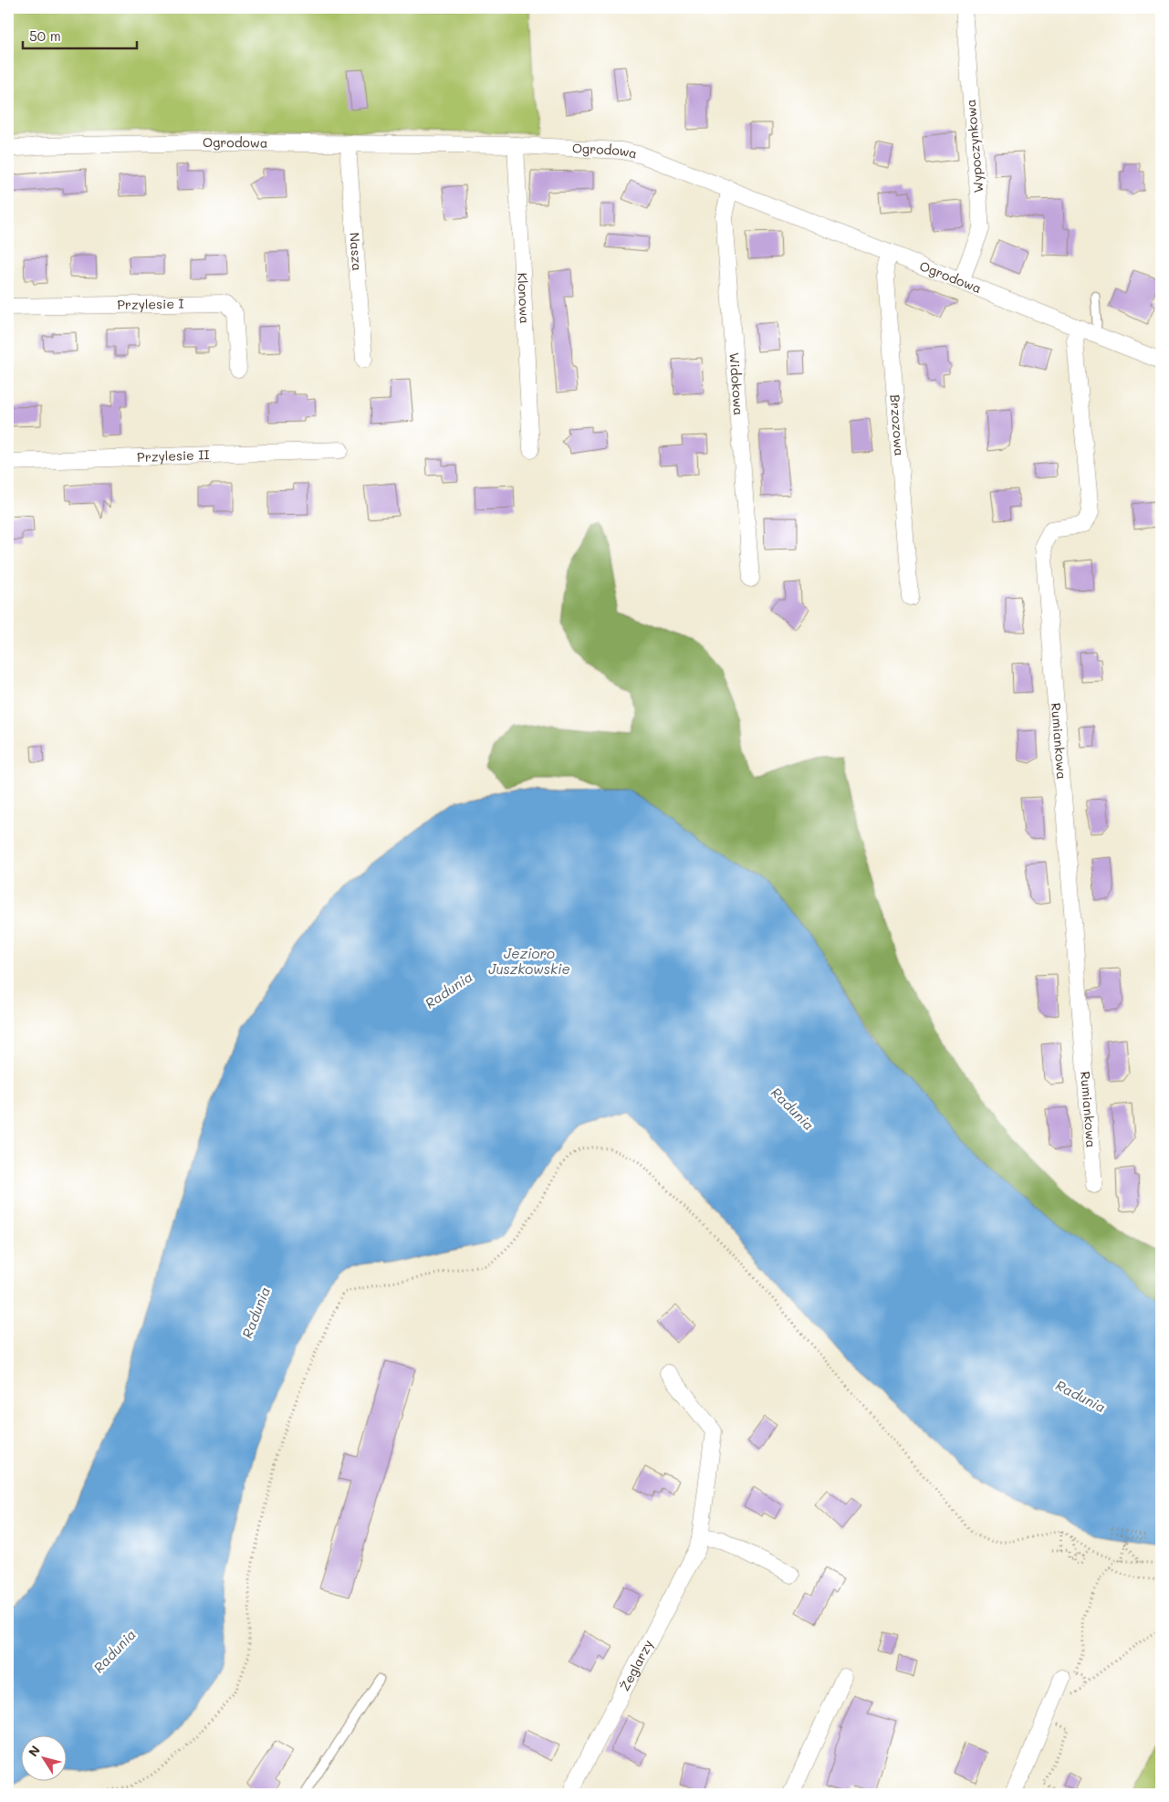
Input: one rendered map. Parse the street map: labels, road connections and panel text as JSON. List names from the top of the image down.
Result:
{
  "streets": {
    "street": [
      "Ogrodowa",
      "Wypoczynkowa",
      "Nasza",
      "Klonowa",
      "Przylesie I",
      "Widokowa",
      "Brzozowa",
      "Przylesie II",
      "Rumiankowa",
      "Żeglarzy"
    ]
  },
  "crossings": [
    ["Ogrodowa", "Wypoczynkowa"],
    ["Ogrodowa", "Nasza"],
    ["Ogrodowa", "Klonowa"],
    ["Ogrodowa", "Widokowa"],
    ["Ogrodowa", "Brzozowa"],
    ["Ogrodowa", "Rumiankowa"]
  ],
  "water": ["Jezioro Juszkowskie", "Radunia"],
  "scale_bar": "50 m",
  "north": "top left"
}
